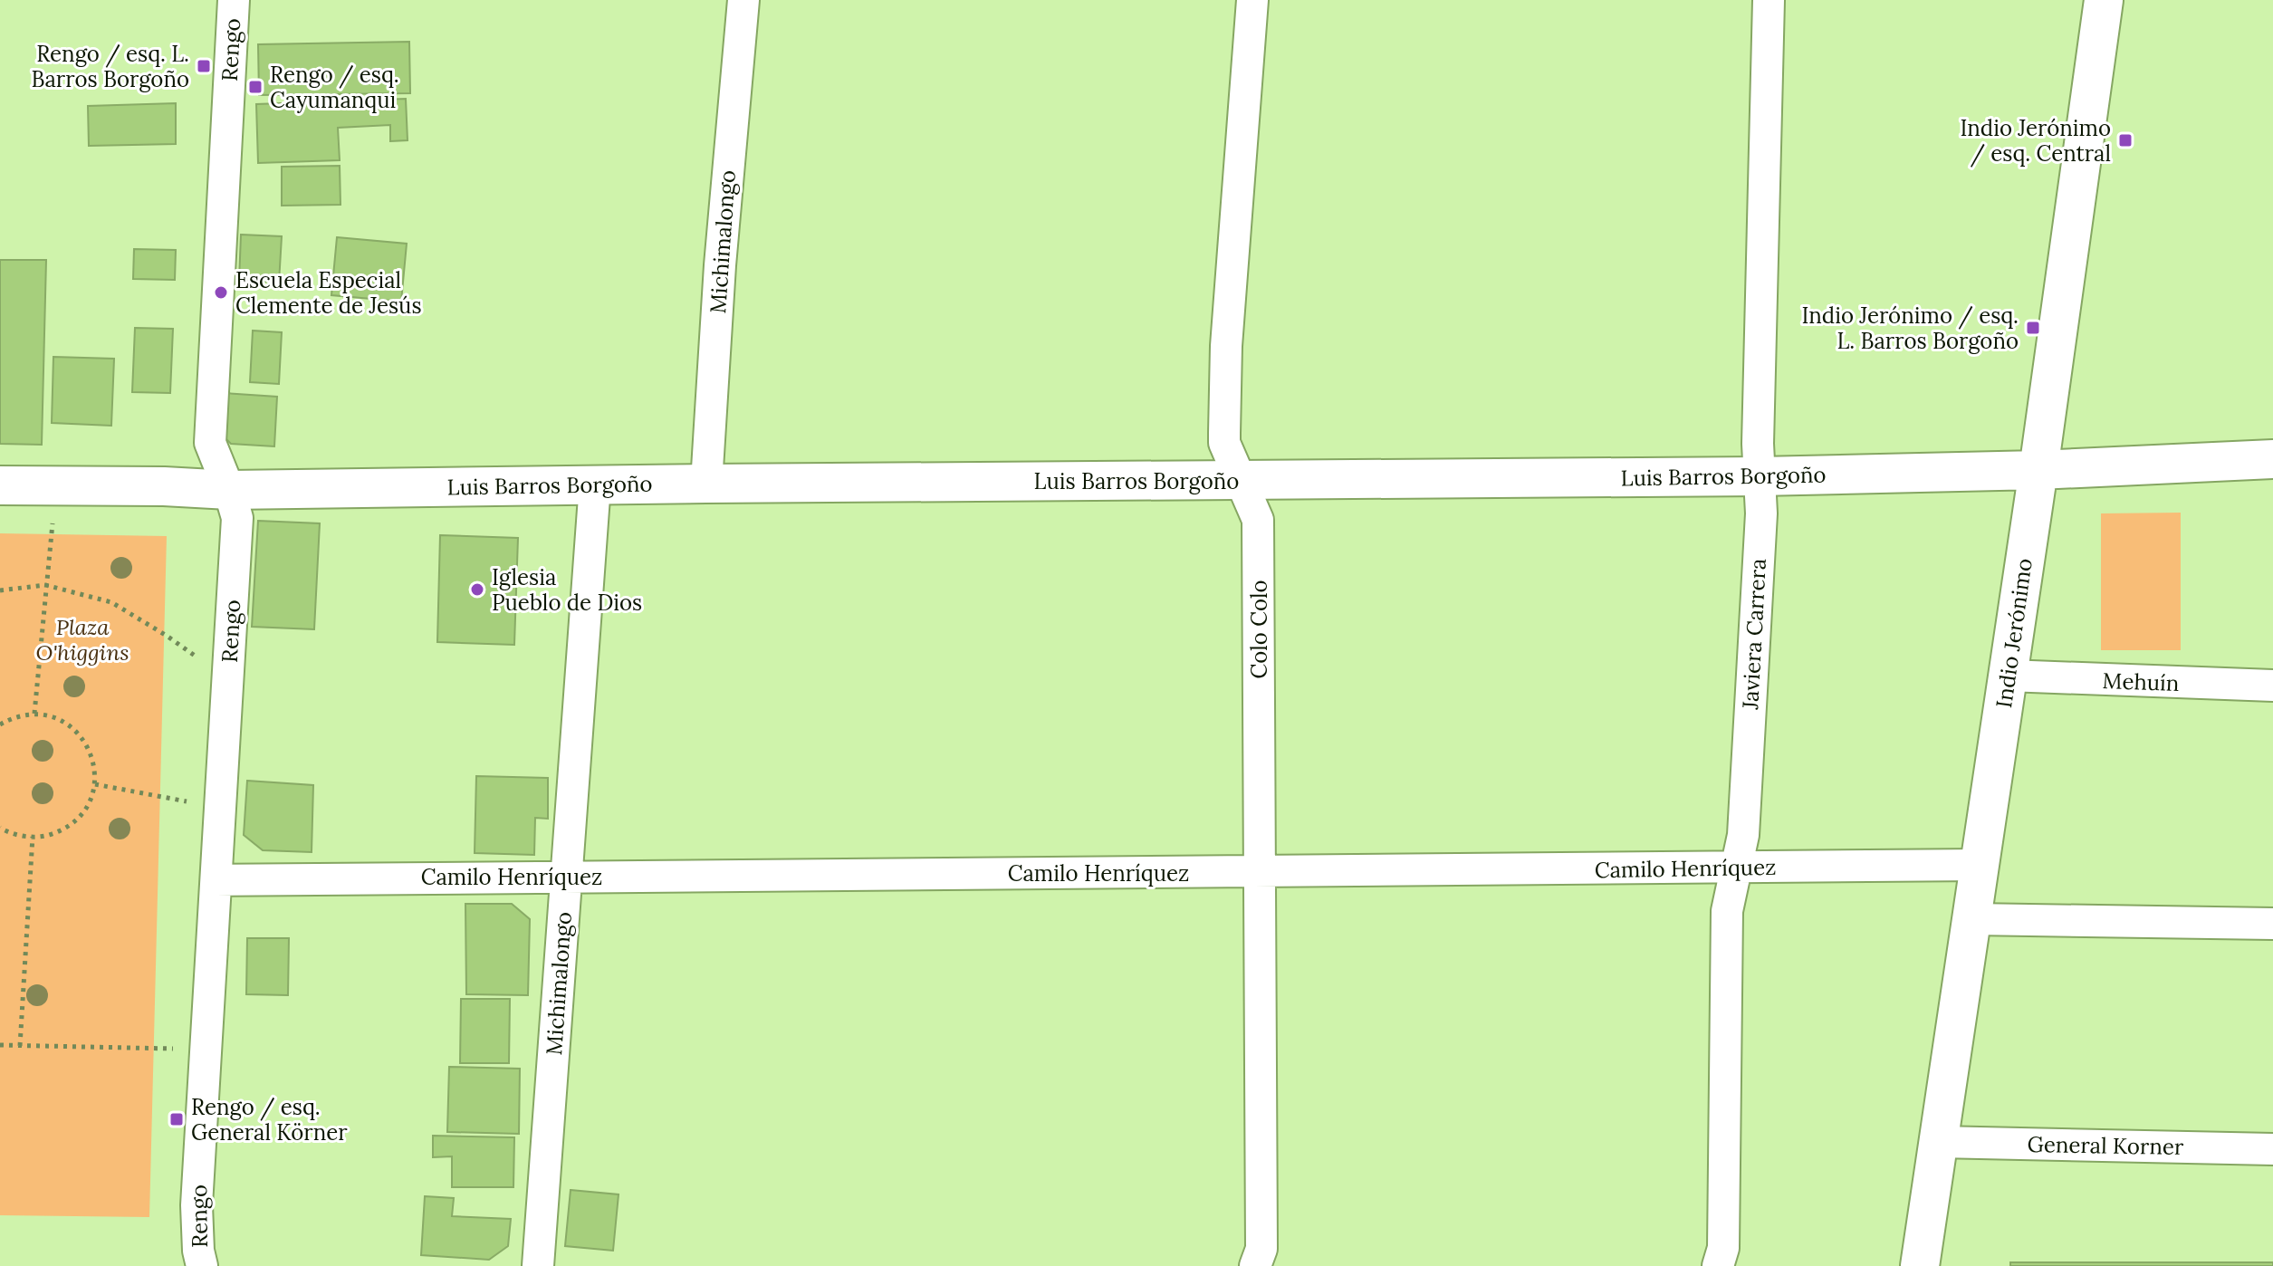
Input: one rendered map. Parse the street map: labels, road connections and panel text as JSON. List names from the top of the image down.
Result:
{
  "streets": {
    "street": [
      "Rengo",
      "Michimalongo",
      "Luis Barros Borgoño",
      "Colo Colo",
      "Indio Jerónimo",
      "Javiera Carrera",
      "Mehuín",
      "Camilo Henríquez",
      "General Korner"
    ]
  },
  "crossings": [
    ["Rengo", "Luis Barros Borgoño"],
    ["Rengo", "Camilo Henríquez"],
    ["Michimalongo", "Luis Barros Borgoño"],
    ["Michimalongo", "Camilo Henríquez"],
    ["Luis Barros Borgoño", "Colo Colo"],
    ["Luis Barros Borgoño", "Indio Jerónimo"],
    ["Luis Barros Borgoño", "Javiera Carrera"],
    ["Colo Colo", "Camilo Henríquez"],
    ["Indio Jerónimo", "Mehuín"],
    ["Indio Jerónimo", "Camilo Henríquez"],
    ["Indio Jerónimo", "General Korner"],
    ["Javiera Carrera", "Camilo Henríquez"]
  ],
  "parks": ["Plaza O'higgins"],
  "places": {
    "transit": [
      "Rengo / esq. L. Barros Borgoño",
      "Rengo / esq. Cayumanqui",
      "Indio Jerónimo / esq. Central",
      "Indio Jerónimo / esq. L. Barros Borgoño",
      "Rengo / esq. General Körner"
    ],
    "other": ["Escuela Especial Clemente de Jesús", "Iglesia Pueblo de Dios"]
  }
}
